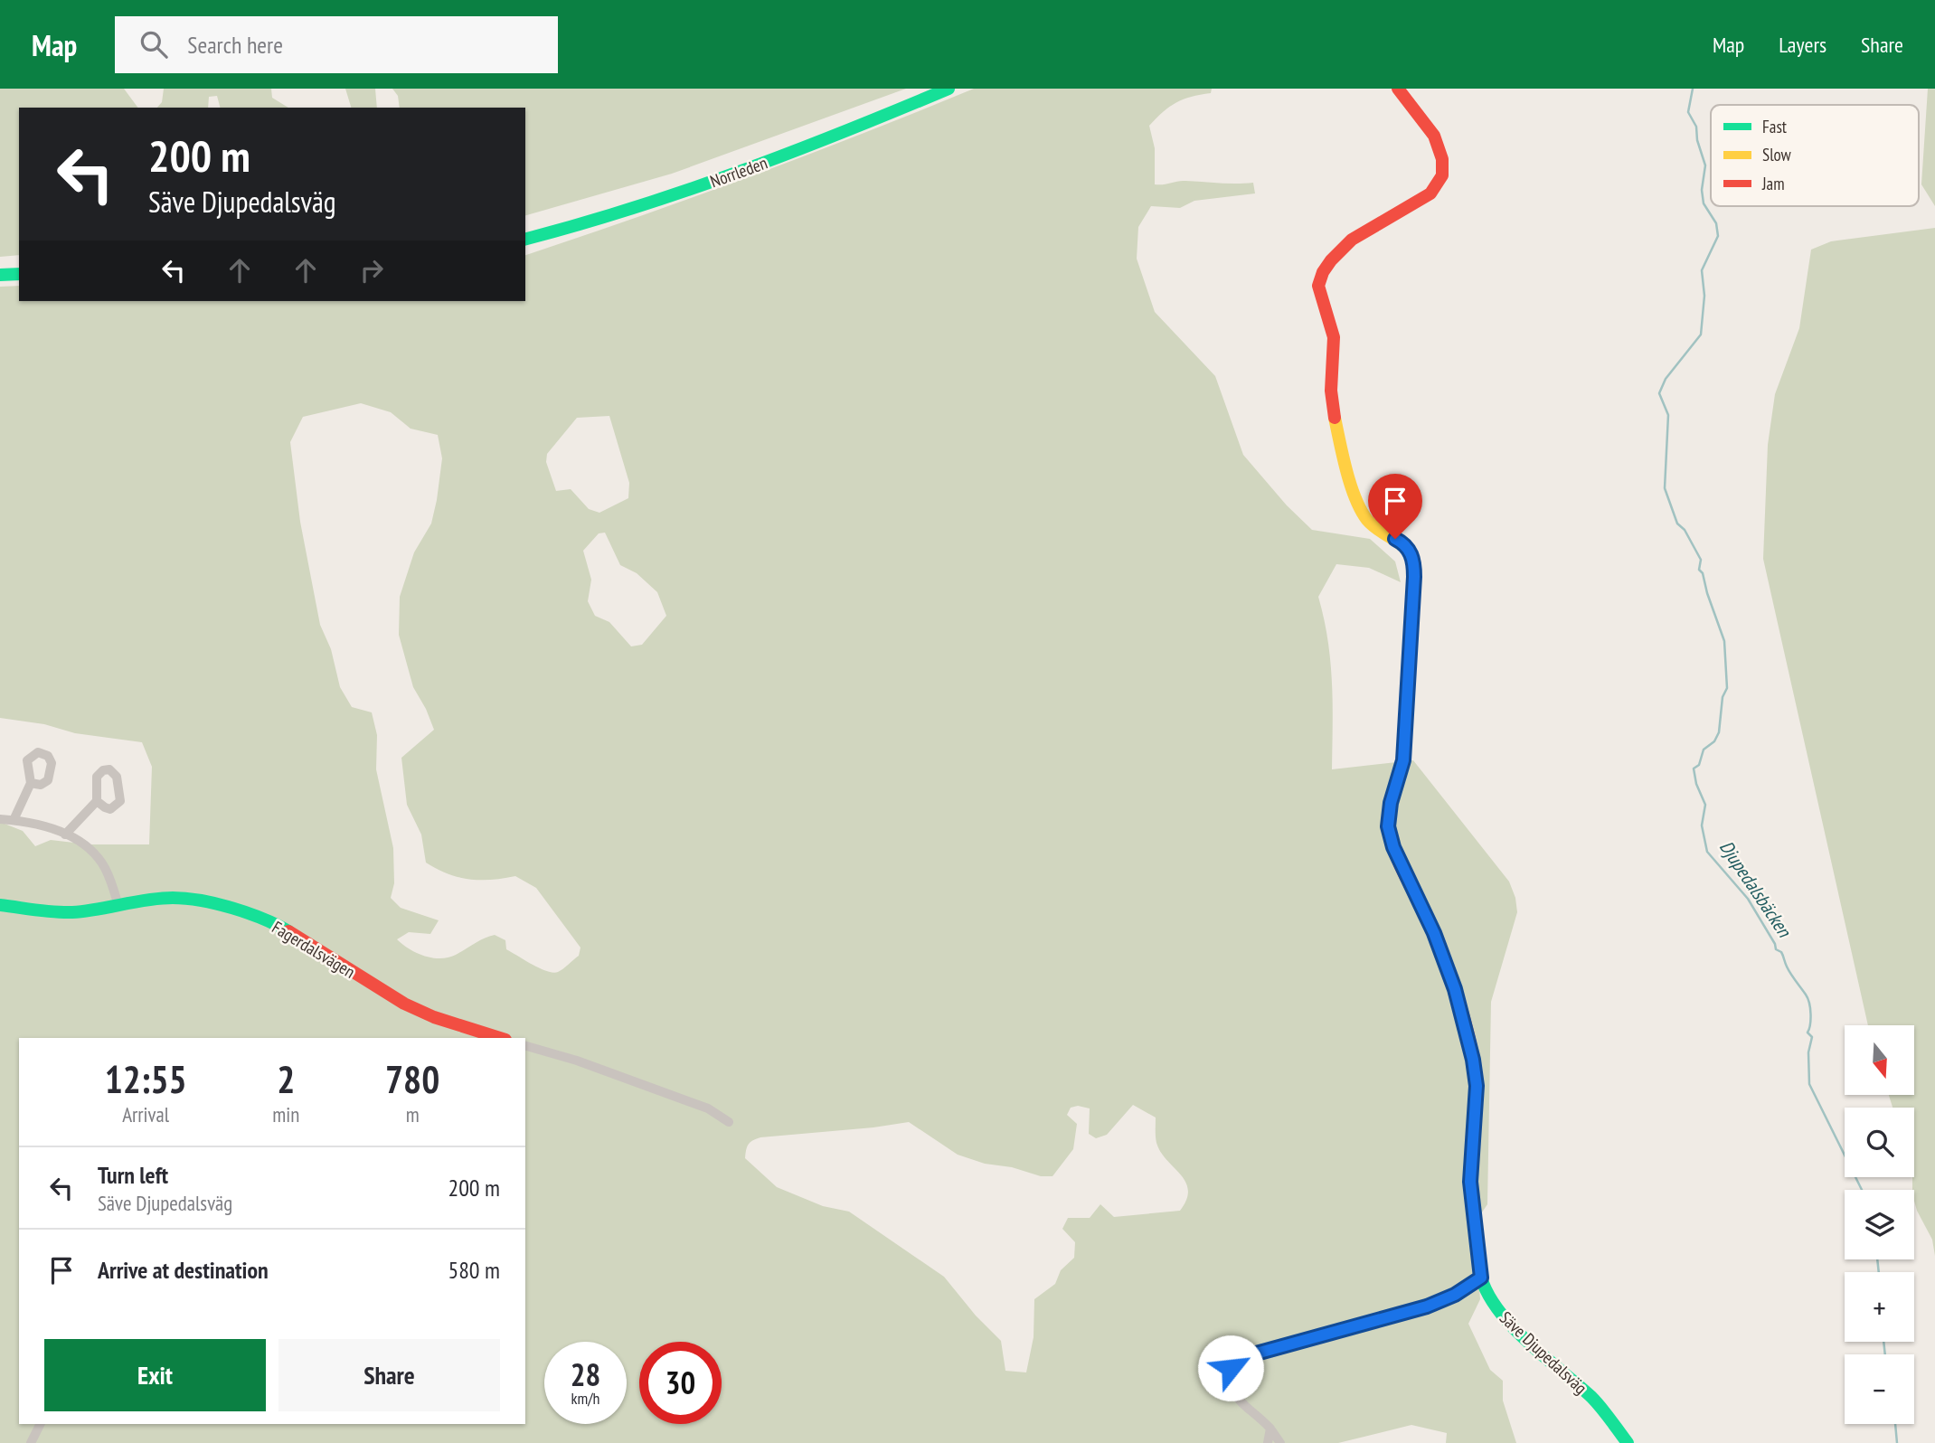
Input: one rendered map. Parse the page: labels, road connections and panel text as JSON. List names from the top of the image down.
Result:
{
  "streets": {
    "main road": ["Norrleden", "Fagerdalsvägen", "Säve Djupedalsväg"]
  },
  "water": ["Djupedalsbäcken"],
  "legend": ["Fast", "Slow", "Jam"],
  "north": "bottom",
  "page": {
    "header": "Map",
    "search": "Search here",
    "nav": ["Map", "Layers", "Share"],
    "turn": ["200 m", "Säve Djupedalsväg"],
    "map_buttons": ["+", "−"],
    "eta": [
      "12:55",
      "Arrival",
      "2",
      "min",
      "780",
      "m"
    ],
    "list": [
      {
        "name": "Turn left",
        "note": "Säve Djupedalsväg",
        "value": "200 m"
      },
      {
        "name": "Arrive at destination",
        "value": "580 m"
      }
    ],
    "buttons": ["Exit", "Share"],
    "speed": "28 km/h",
    "limit": "30"
  }
}
